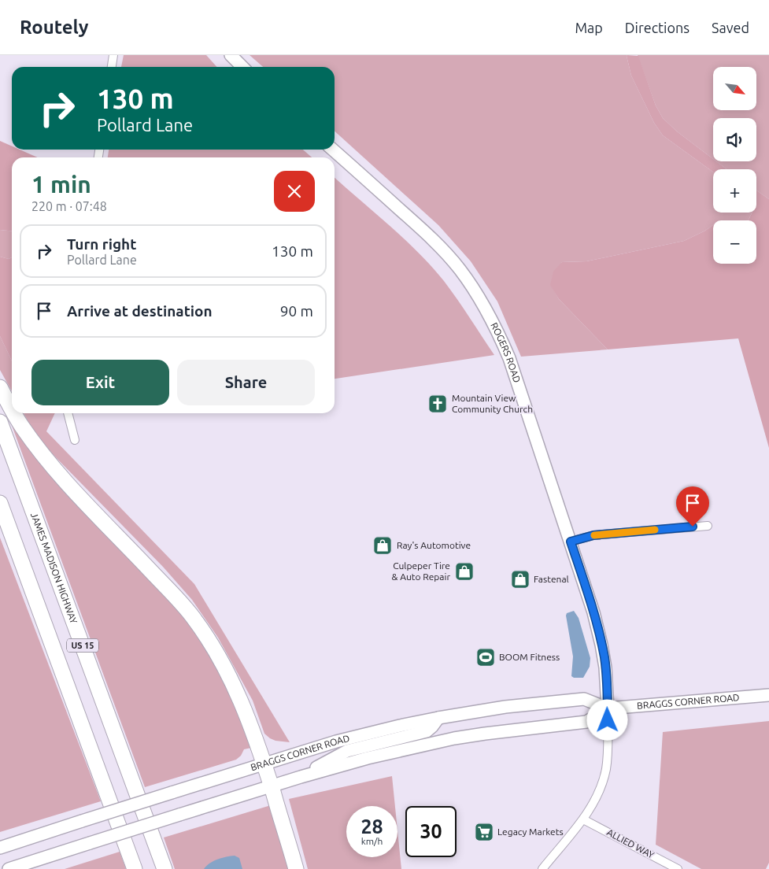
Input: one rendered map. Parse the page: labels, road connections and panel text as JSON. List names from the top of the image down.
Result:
{
  "streets": {
    "highway": ["JAMES MADISON HIGHWAY", "US 15"],
    "main road": ["ROGERS ROAD", "BRAGGS CORNER ROAD"],
    "street": ["ALLIED WAY"]
  },
  "crossings": [
    ["ROGERS ROAD", "BRAGGS CORNER ROAD"]
  ],
  "places": {
    "church": ["Mountain View Community Church"],
    "shop": ["Ray's Automotive", "Culpeper Tire & Auto Repair", "Fastenal"],
    "sports": ["BOOM Fitness"],
    "supermarket": ["Legacy Markets"]
  },
  "north": "bottom right",
  "page": {
    "header": "Routely",
    "nav": ["Map", "Directions", "Saved"],
    "map_buttons": ["+", "−"],
    "turn": ["130 m", "Pollard Lane"],
    "heading": ["1 min", "220 m · 07:48"],
    "list": [
      {
        "name": "Turn right",
        "note": "Pollard Lane",
        "value": "130 m"
      },
      {
        "name": "Arrive at destination",
        "value": "90 m"
      }
    ],
    "buttons": ["Exit", "Share"],
    "speed": "28 km/h",
    "limit": "30"
  }
}
